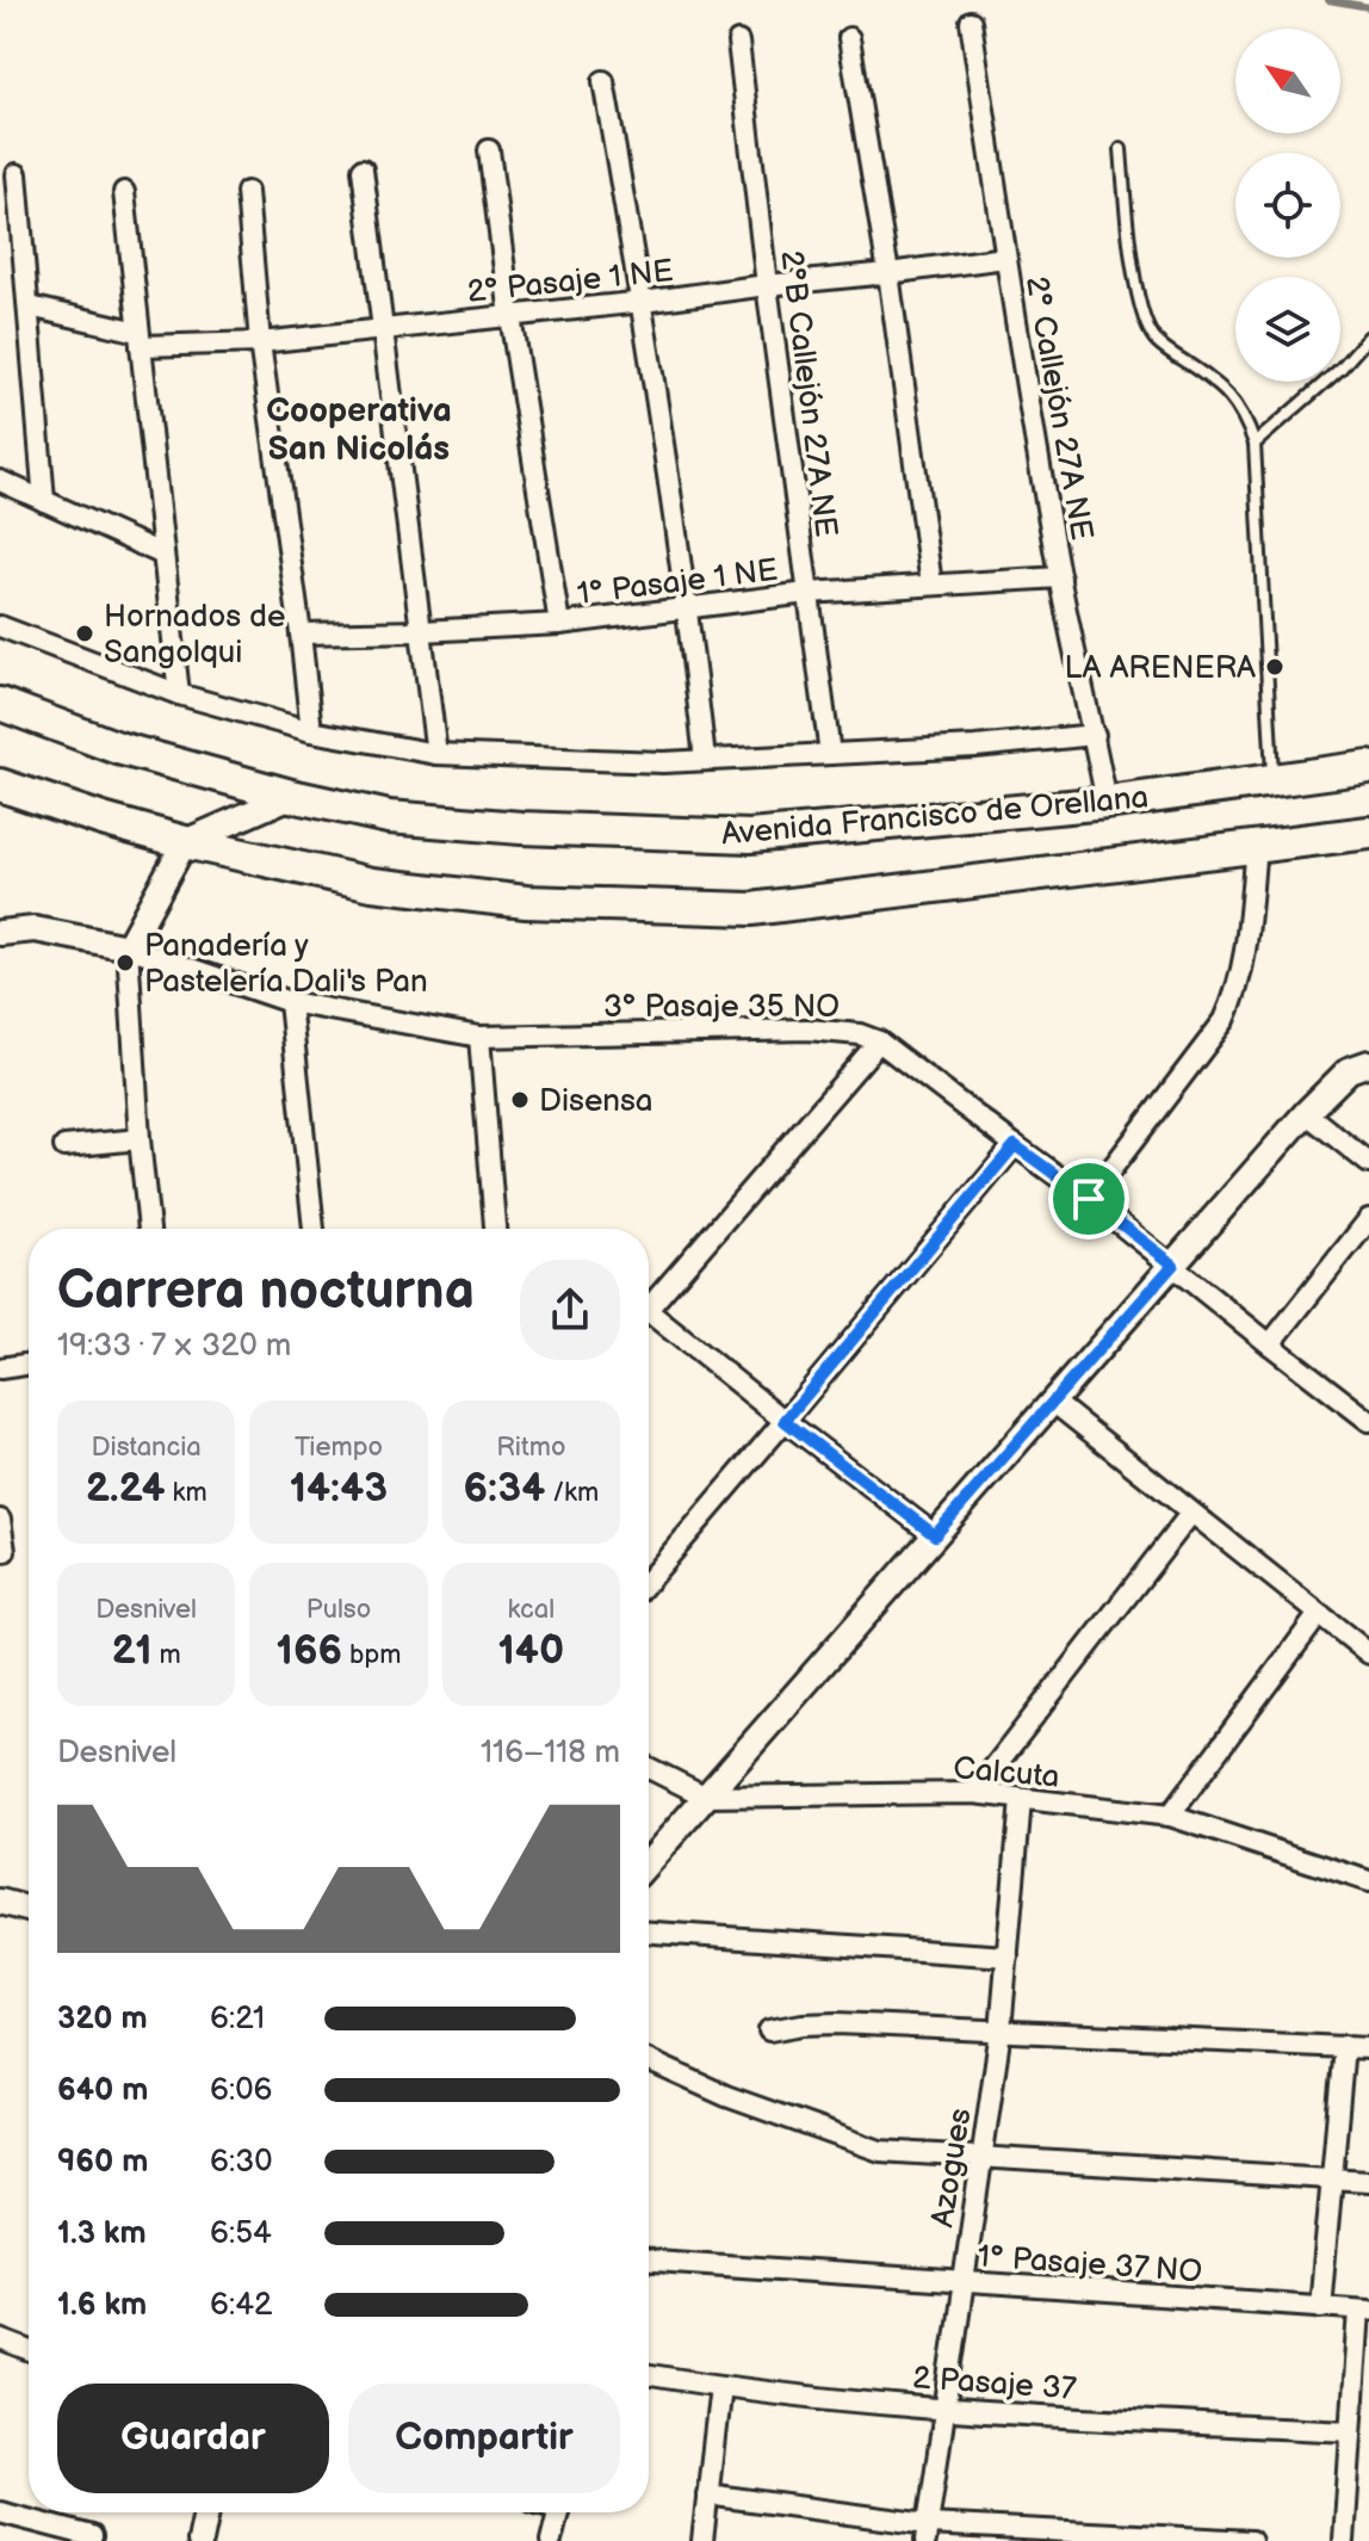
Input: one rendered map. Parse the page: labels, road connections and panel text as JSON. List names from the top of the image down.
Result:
{
  "streets": {
    "highway": ["Avenida Francisco de Orellana"],
    "street": [
      "2° Pasaje 1 NE",
      "2°B Callejón 27A NE",
      "2° Callejón 27A NE",
      "1° Pasaje 1 NE",
      "3° Pasaje 35 NO",
      "Calcuta",
      "Azogues",
      "1° Pasaje 37 NO",
      "2 Pasaje 37"
    ]
  },
  "crossings": [
    ["2° Pasaje 1 NE", "2°B Callejón 27A NE"],
    ["2° Pasaje 1 NE", "2° Callejón 27A NE"],
    ["2°B Callejón 27A NE", "1° Pasaje 1 NE"],
    ["2° Callejón 27A NE", "1° Pasaje 1 NE"],
    ["2° Callejón 27A NE", "Avenida Francisco de Orellana"],
    ["Calcuta", "Azogues"],
    ["Azogues", "1° Pasaje 37 NO"],
    ["Azogues", "2 Pasaje 37"]
  ],
  "districts": ["Cooperativa San Nicolás"],
  "places": [
    "Hornados de Sangolqui",
    "LA ARENERA",
    "Panadería y Pastelería Dali's Pan",
    "Disensa"
  ],
  "north": "top left",
  "page": {
    "heading": ["Carrera nocturna", "19:33 · 7 × 320 m"],
    "stats": [
      ["Distancia", "2.24 km"],
      ["Tiempo", "14:43"],
      ["Ritmo", "6:34 /km"],
      ["Desnivel", "21 m"],
      ["Pulso", "166 bpm"],
      ["kcal", "140"]
    ],
    "chart": ["Desnivel", "116–118 m"],
    "list": [
      {
        "name": "320 m",
        "note": "6:21"
      },
      {
        "name": "640 m",
        "note": "6:06"
      },
      {
        "name": "960 m",
        "note": "6:30"
      },
      {
        "name": "1.3 km",
        "note": "6:54"
      },
      {
        "name": "1.6 km",
        "note": "6:42"
      }
    ],
    "buttons": ["Guardar", "Compartir"]
  }
}
